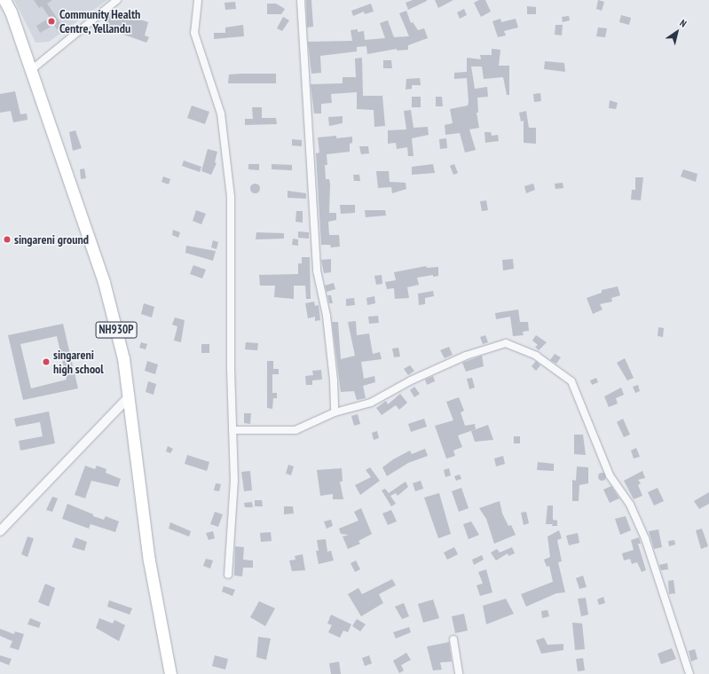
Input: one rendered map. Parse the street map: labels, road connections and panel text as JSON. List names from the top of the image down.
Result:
{
  "streets": {
    "highway": ["NH930P"]
  },
  "places": ["Community Health Centre, Yellandu", "singareni ground", "singareni high school"],
  "north": "top right"
}
